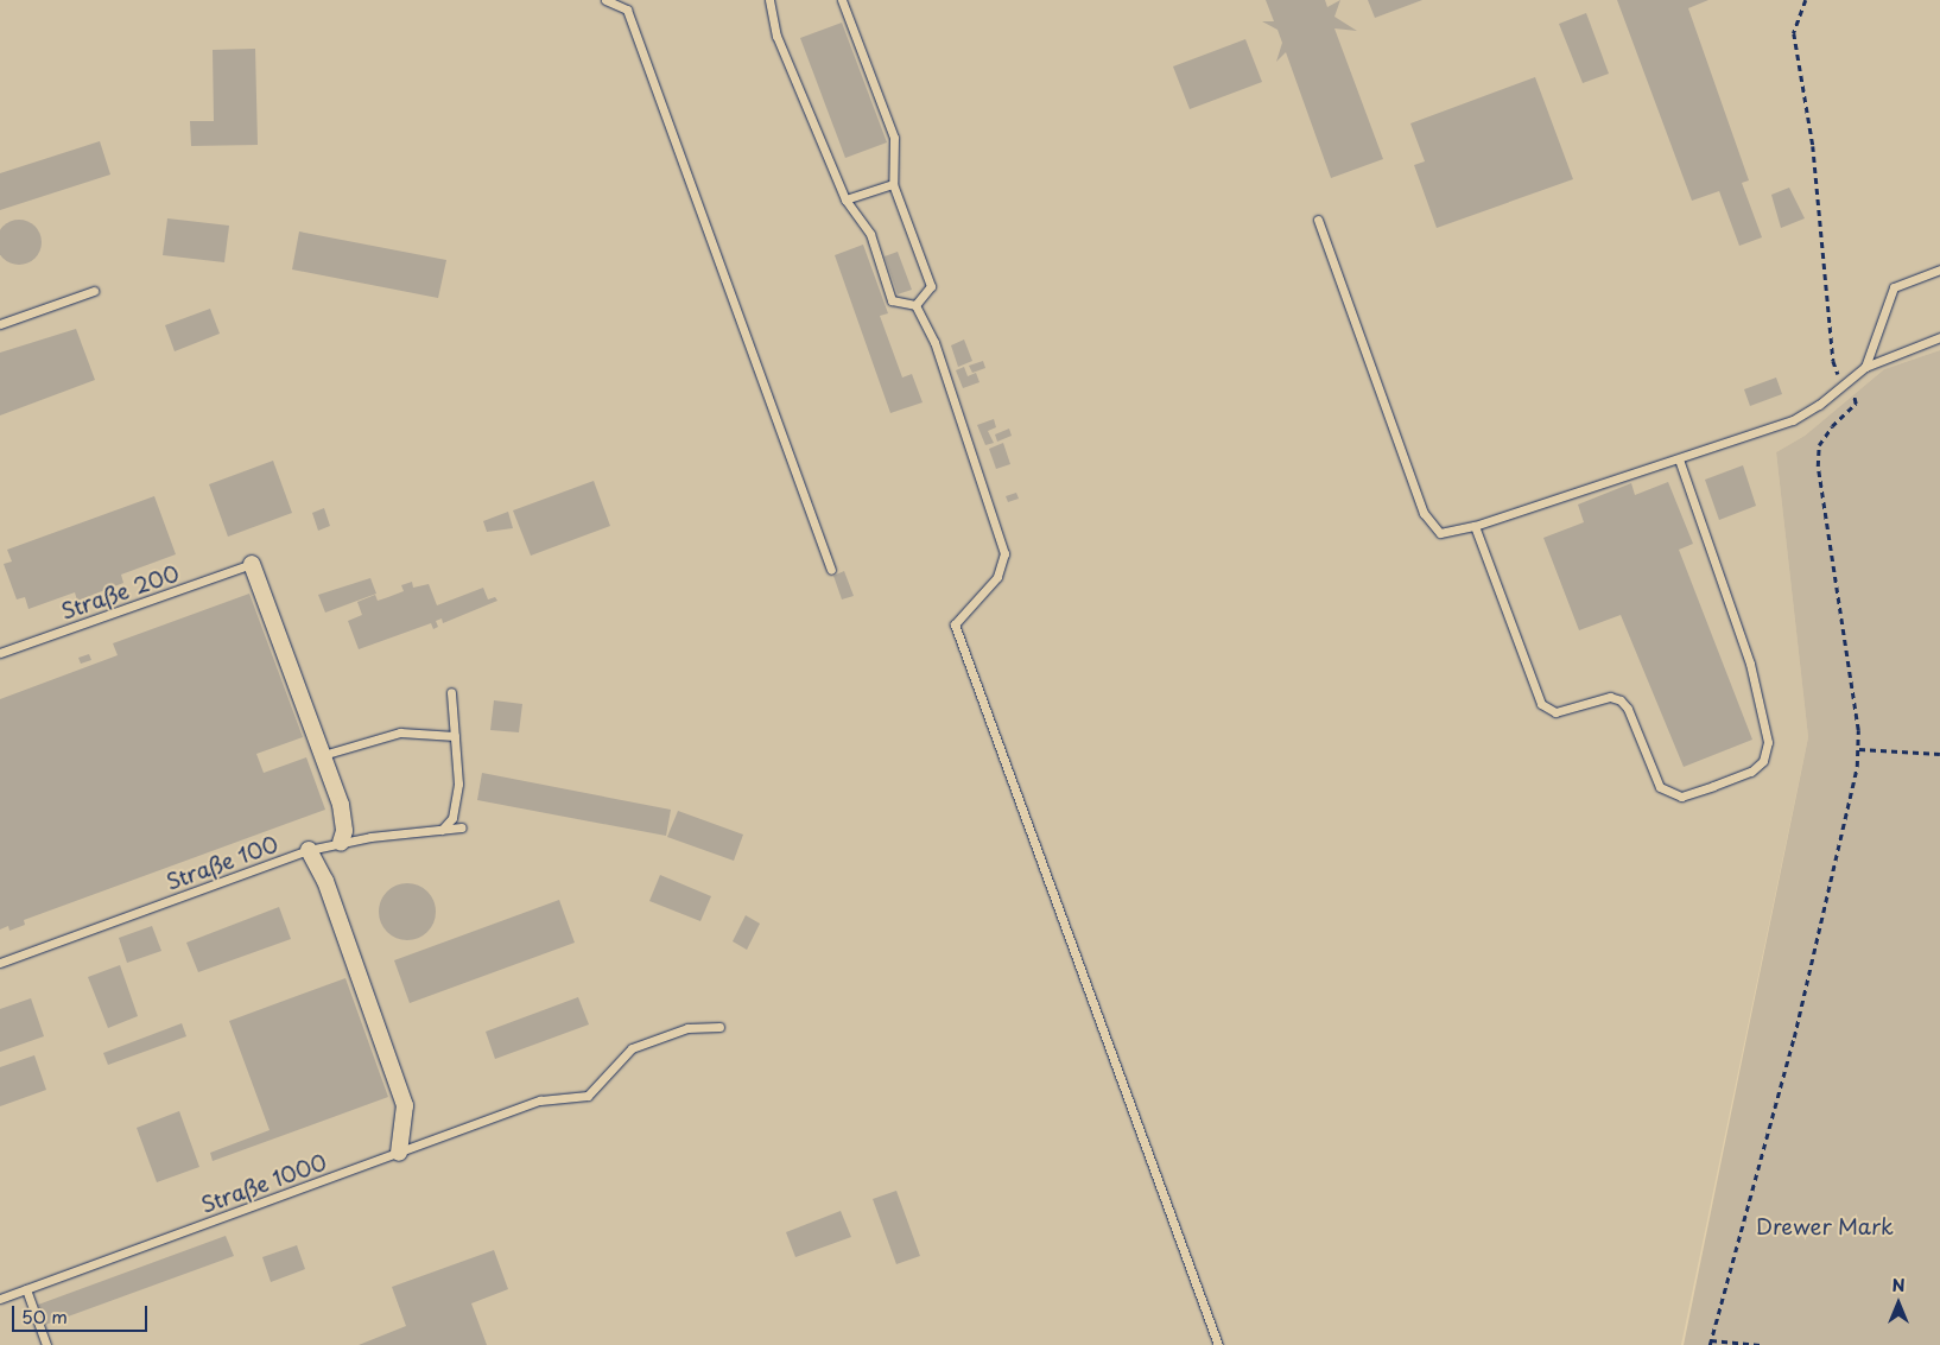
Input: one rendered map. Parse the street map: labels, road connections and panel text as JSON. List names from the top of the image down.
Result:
{
  "streets": {
    "lane": ["Straße 200", "Straße 100", "Straße 1000"]
  },
  "parks": ["Drewer Mark"],
  "scale_bar": "50 m",
  "north": "top"
}
